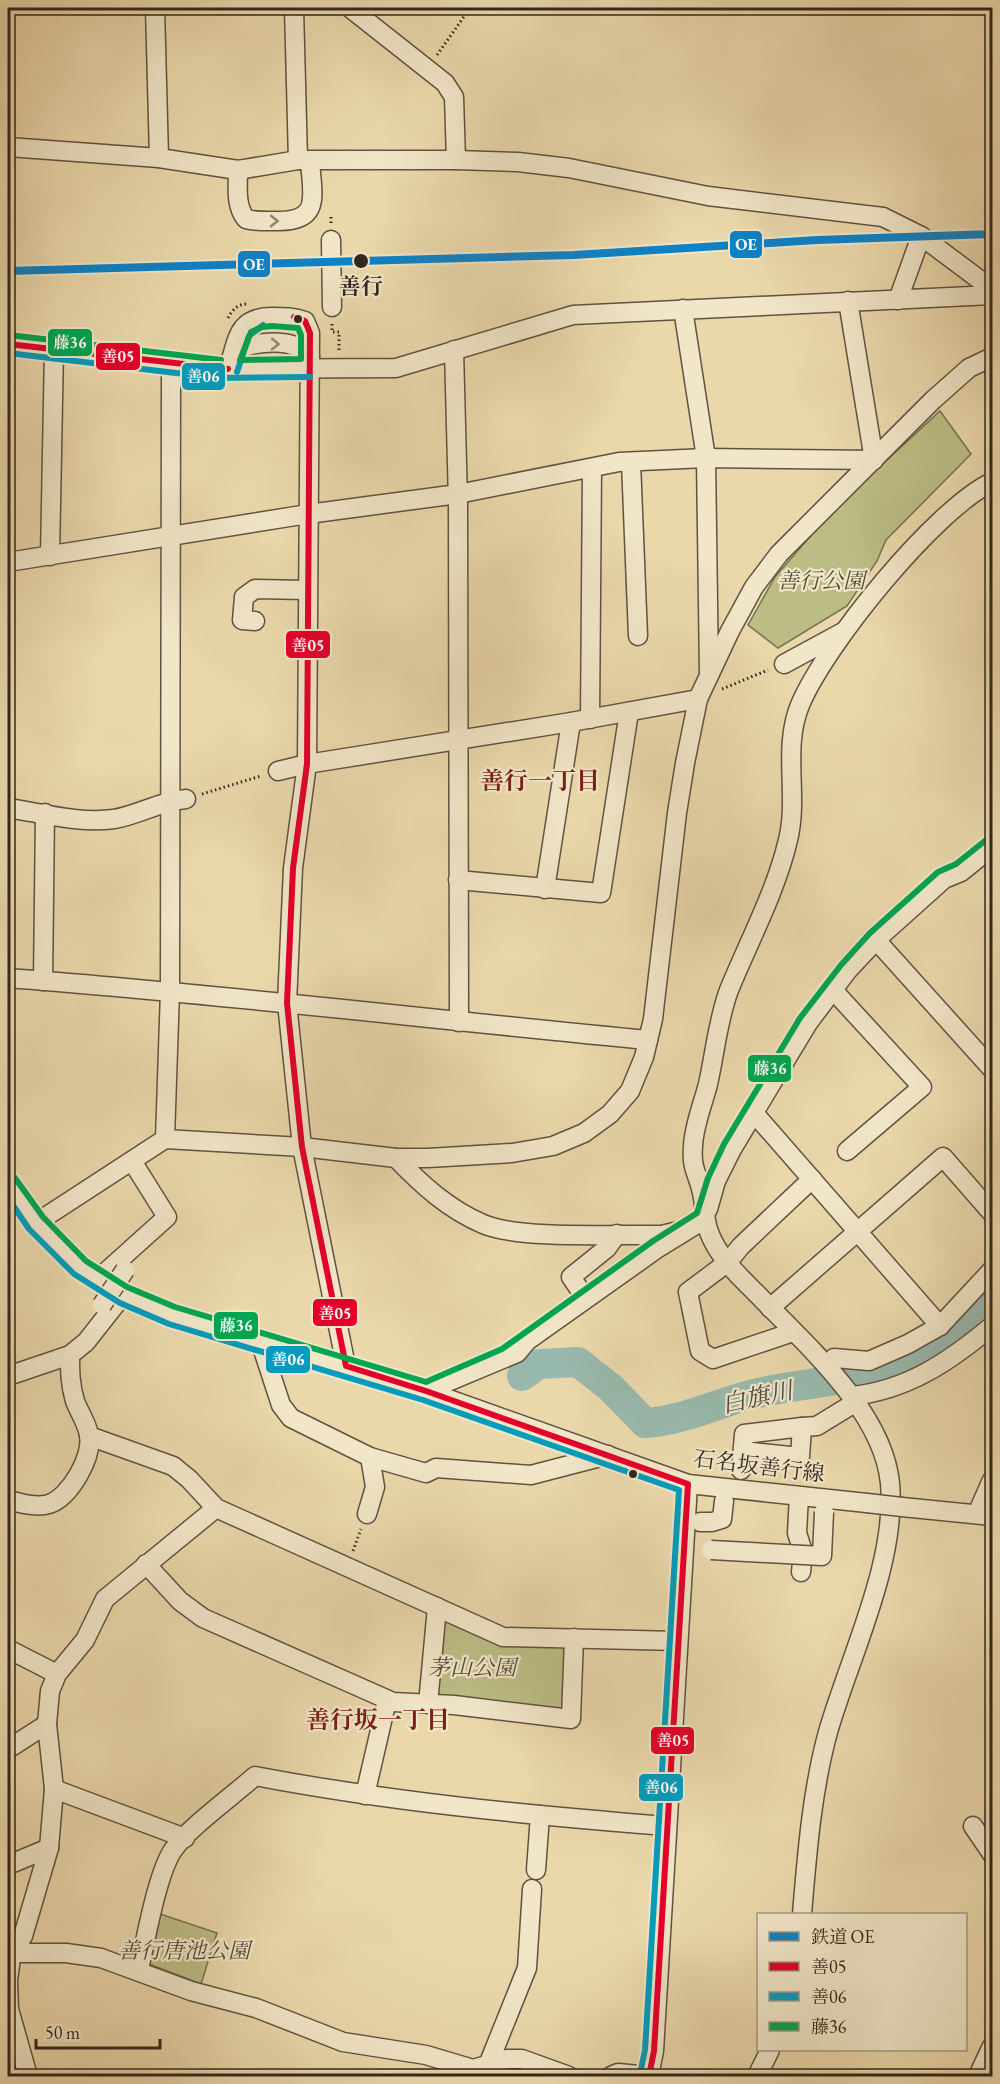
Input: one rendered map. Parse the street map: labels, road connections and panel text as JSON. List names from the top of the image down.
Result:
{
  "streets": {
    "street": ["石名坂善行線"]
  },
  "districts": ["善行一丁目", "善行坂一丁目"],
  "water": ["白旗川"],
  "parks": ["善行公園", "茅山公園", "善行唐池公園"],
  "places": ["善行"],
  "lines": [
    "rail line OE",
    "transit line 善05",
    "transit line 善06",
    "transit line 藤36"
  ],
  "legend": [
    "鉄道 OE",
    "善05",
    "善06",
    "藤36"
  ],
  "scale_bar": "50 m"
}
